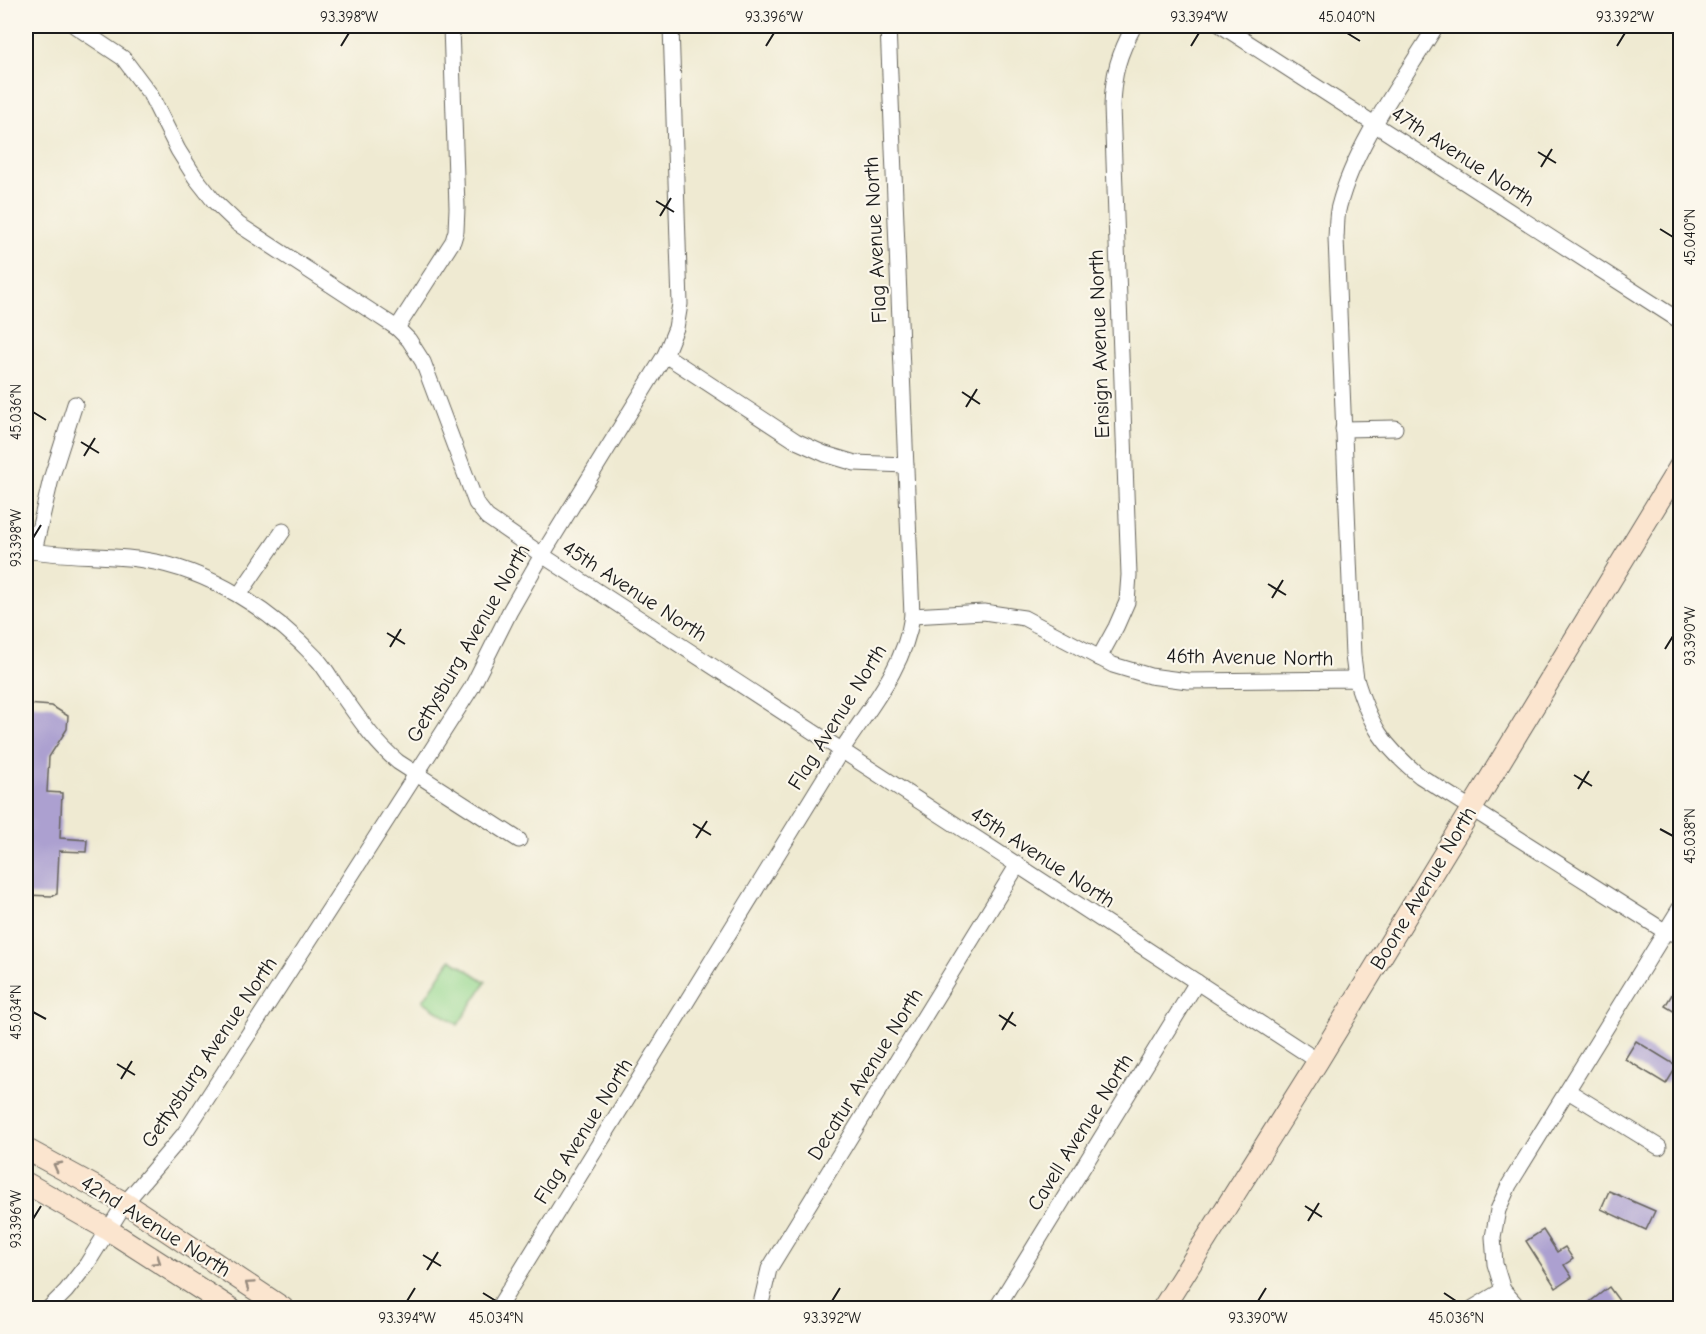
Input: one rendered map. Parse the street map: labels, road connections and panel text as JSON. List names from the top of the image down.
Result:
{
  "streets": {
    "street": [
      "47th Avenue North",
      "Flag Avenue North",
      "Ensign Avenue North",
      "45th Avenue North",
      "Gettysburg Avenue North",
      "46th Avenue North",
      "Boone Avenue North",
      "Decatur Avenue North",
      "Cavell Avenue North",
      "42nd Avenue North"
    ]
  },
  "crossings": [
    ["Flag Avenue North", "45th Avenue North"],
    ["Flag Avenue North", "46th Avenue North"],
    ["Ensign Avenue North", "46th Avenue North"],
    ["45th Avenue North", "Gettysburg Avenue North"],
    ["45th Avenue North", "Boone Avenue North"],
    ["45th Avenue North", "Decatur Avenue North"],
    ["45th Avenue North", "Cavell Avenue North"],
    ["Gettysburg Avenue North", "42nd Avenue North"],
    ["46th Avenue North", "Boone Avenue North"]
  ],
  "coordinates": [
    "93.398°W",
    "93.396°W",
    "93.394°W",
    "45.040°N",
    "93.392°W",
    "45.036°N",
    "93.390°W",
    "45.038°N",
    "45.034°N"
  ]
}
